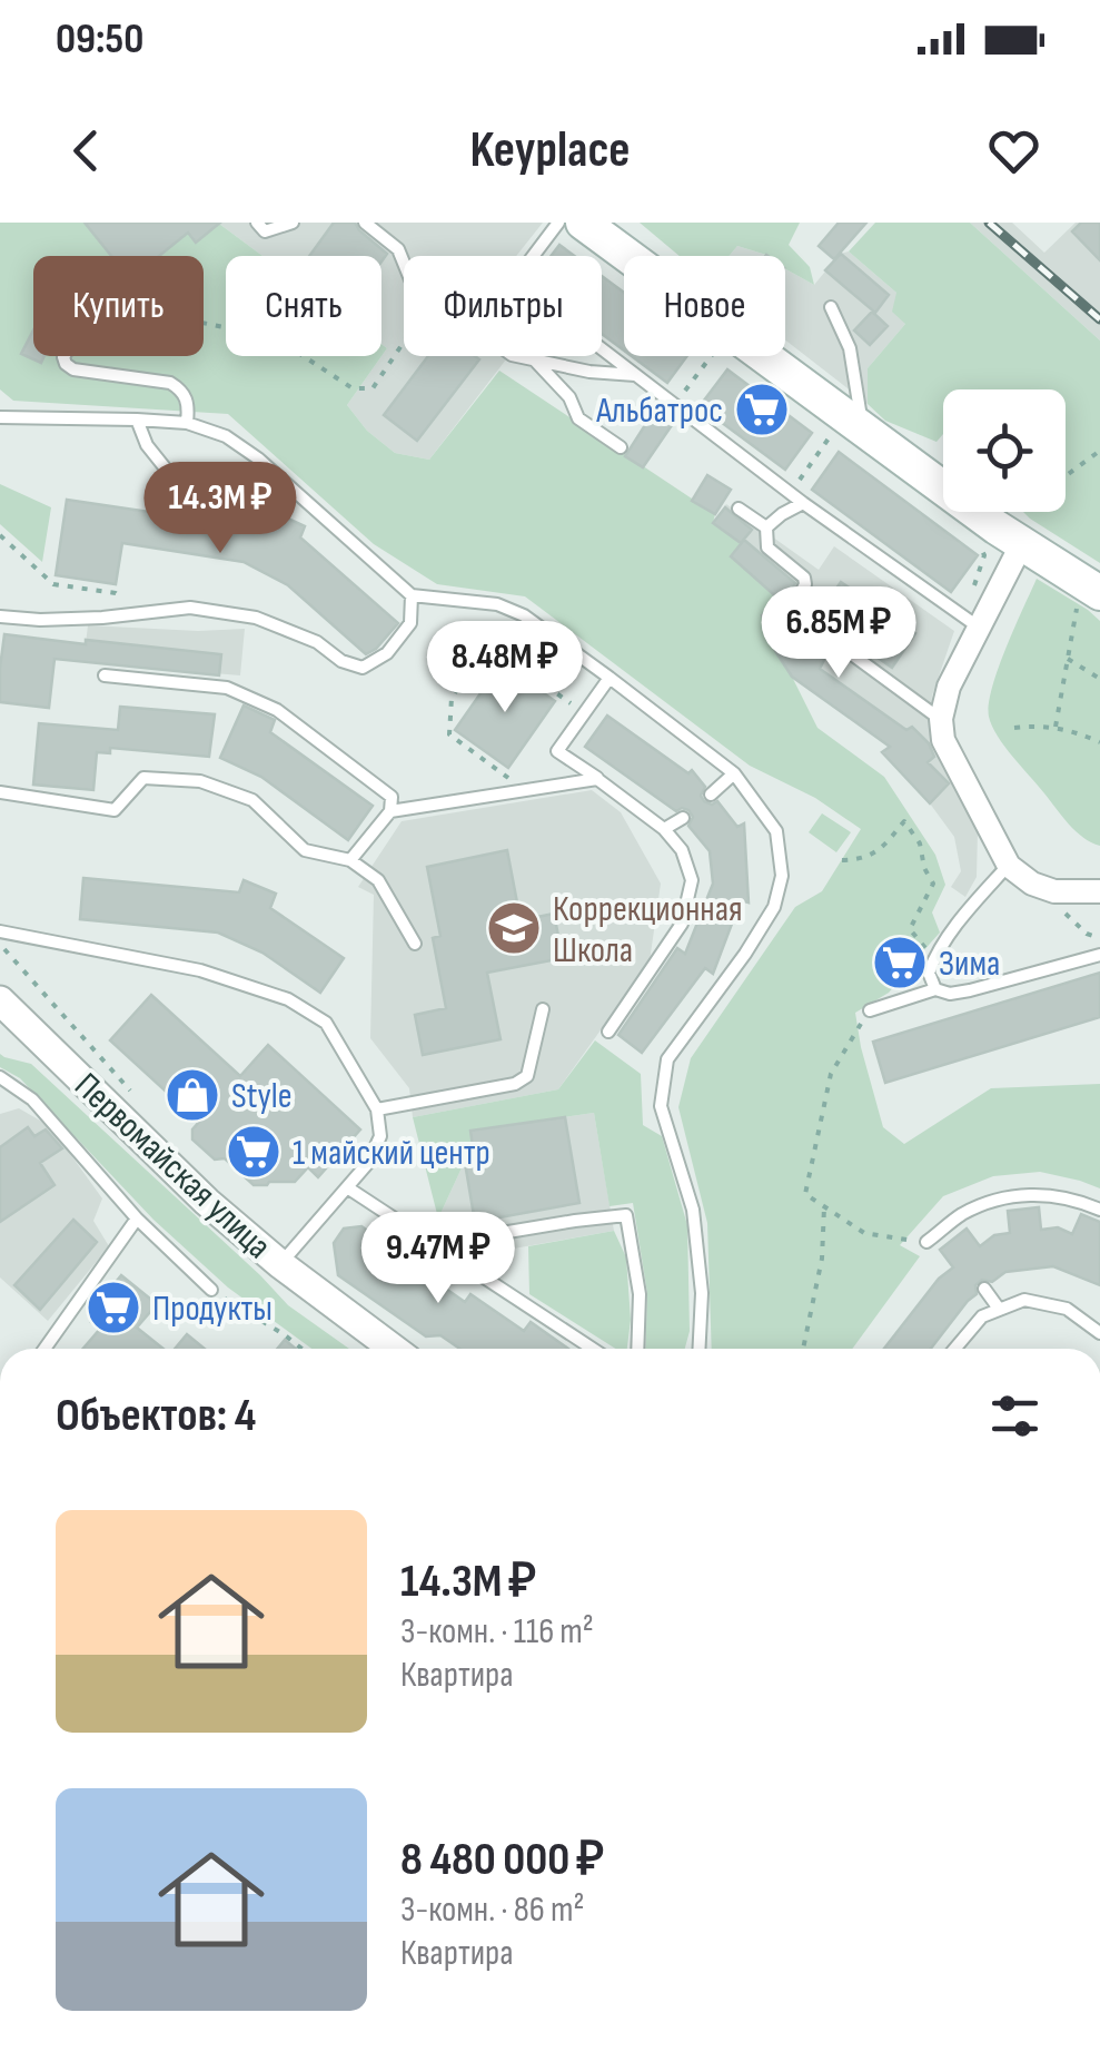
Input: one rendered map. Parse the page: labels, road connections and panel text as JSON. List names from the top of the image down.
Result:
{
  "streets": {
    "street": ["Первомайская улица"]
  },
  "places": {
    "supermarket": [
      "Альбатрос",
      "Зима",
      "1 майский центр",
      "Продукты"
    ],
    "school or university": ["Коррекционная Школа"],
    "shop": ["Style"]
  },
  "page": {
    "status": "09:50",
    "header": "Keyplace",
    "chip": [
      "Купить",
      "Снять",
      "Фильтры",
      "Новое"
    ],
    "price": [
      "14.3M ₽",
      "6.85M ₽",
      "8.48M ₽",
      "9.47M ₽"
    ],
    "heading": "Объектов: 4",
    "list": [
      {
        "name": "14.3M ₽",
        "note": "3-комн. · 116 m² · Квартира"
      },
      {
        "name": "8 480 000 ₽",
        "note": "3-комн. · 86 m² · Квартира"
      }
    ]
  }
}
